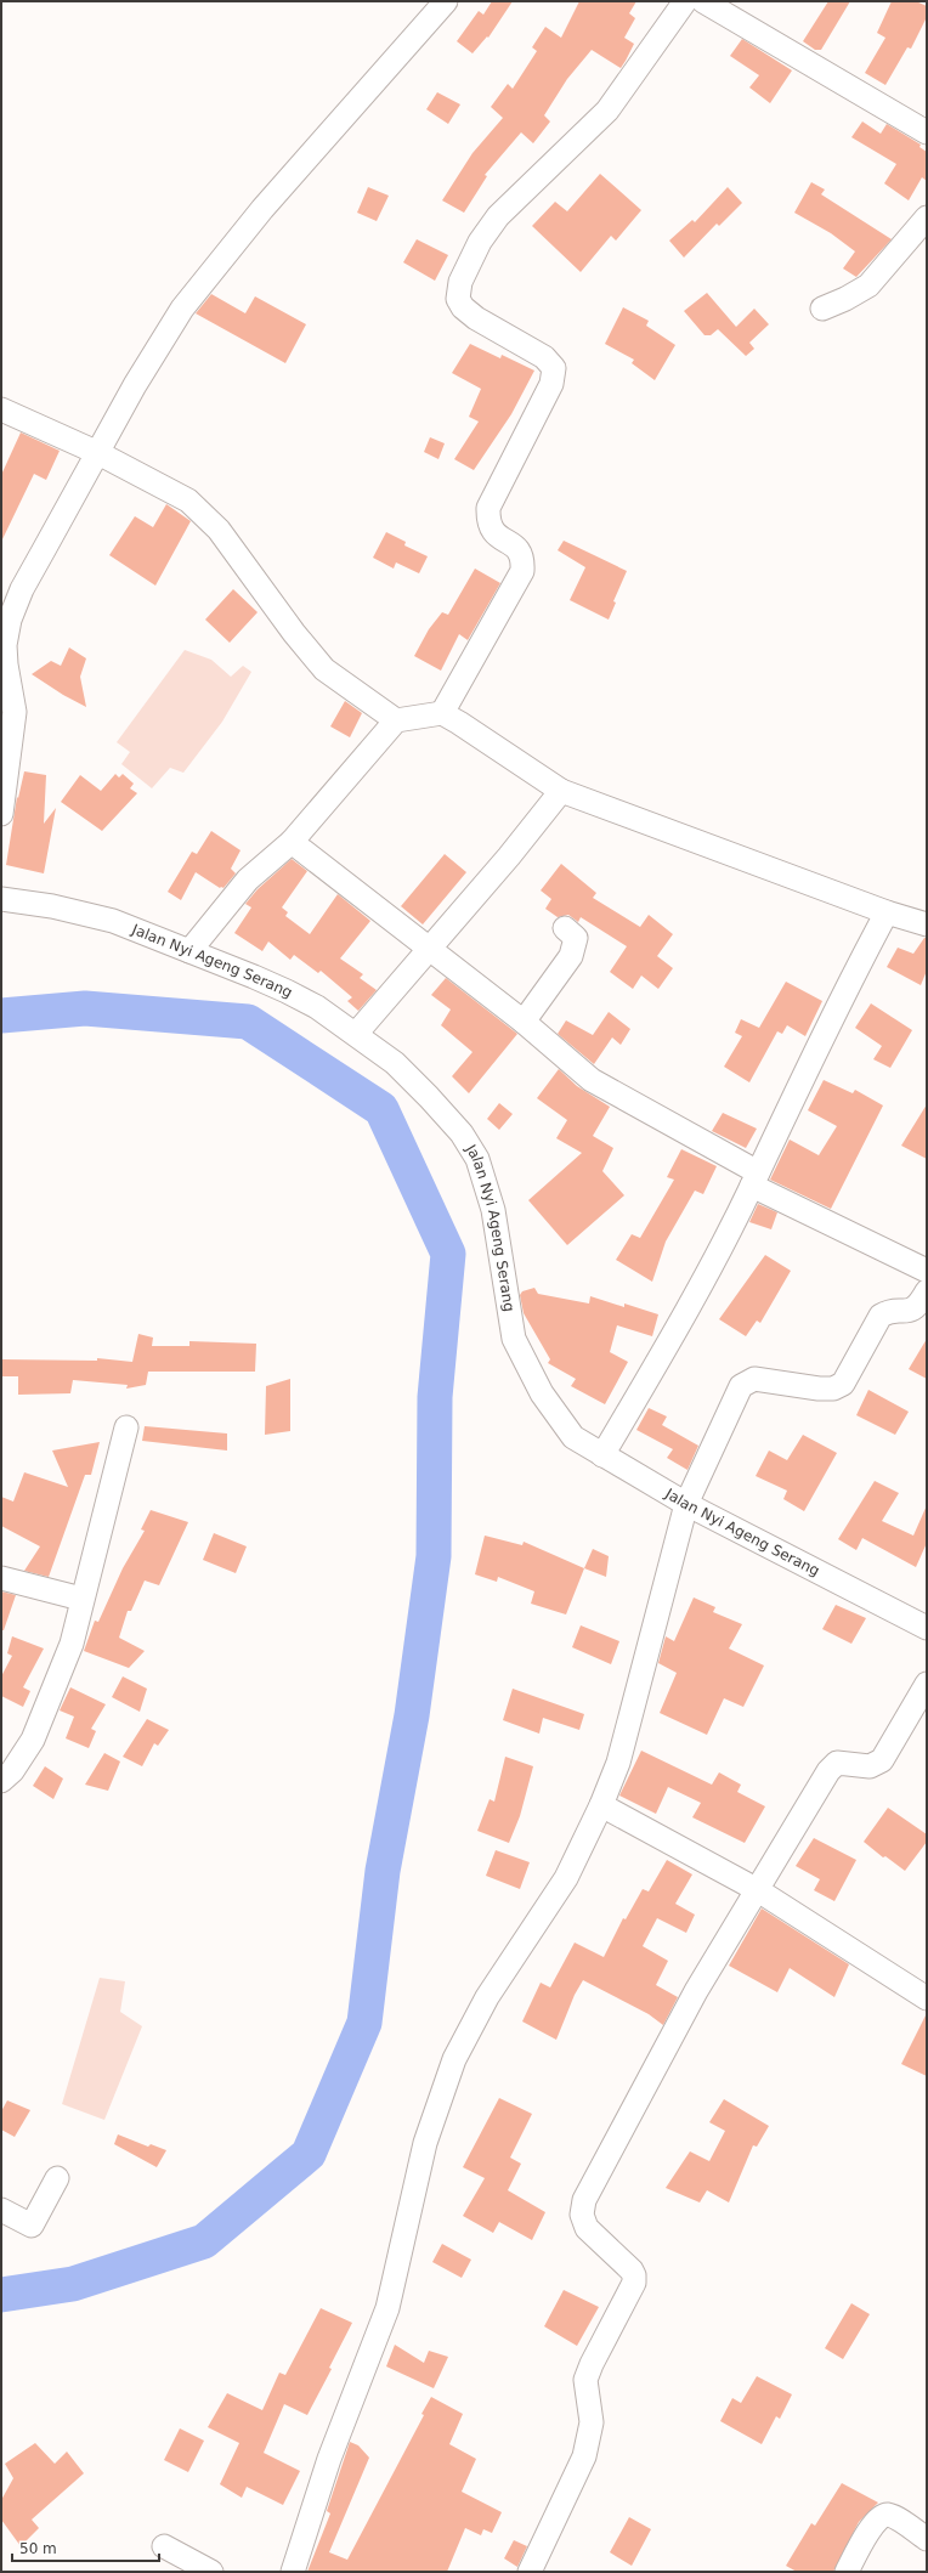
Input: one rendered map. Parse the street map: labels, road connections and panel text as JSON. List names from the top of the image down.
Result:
{
  "streets": {
    "street": ["Jalan Nyi Ageng Serang"]
  },
  "scale_bar": "50 m"
}
